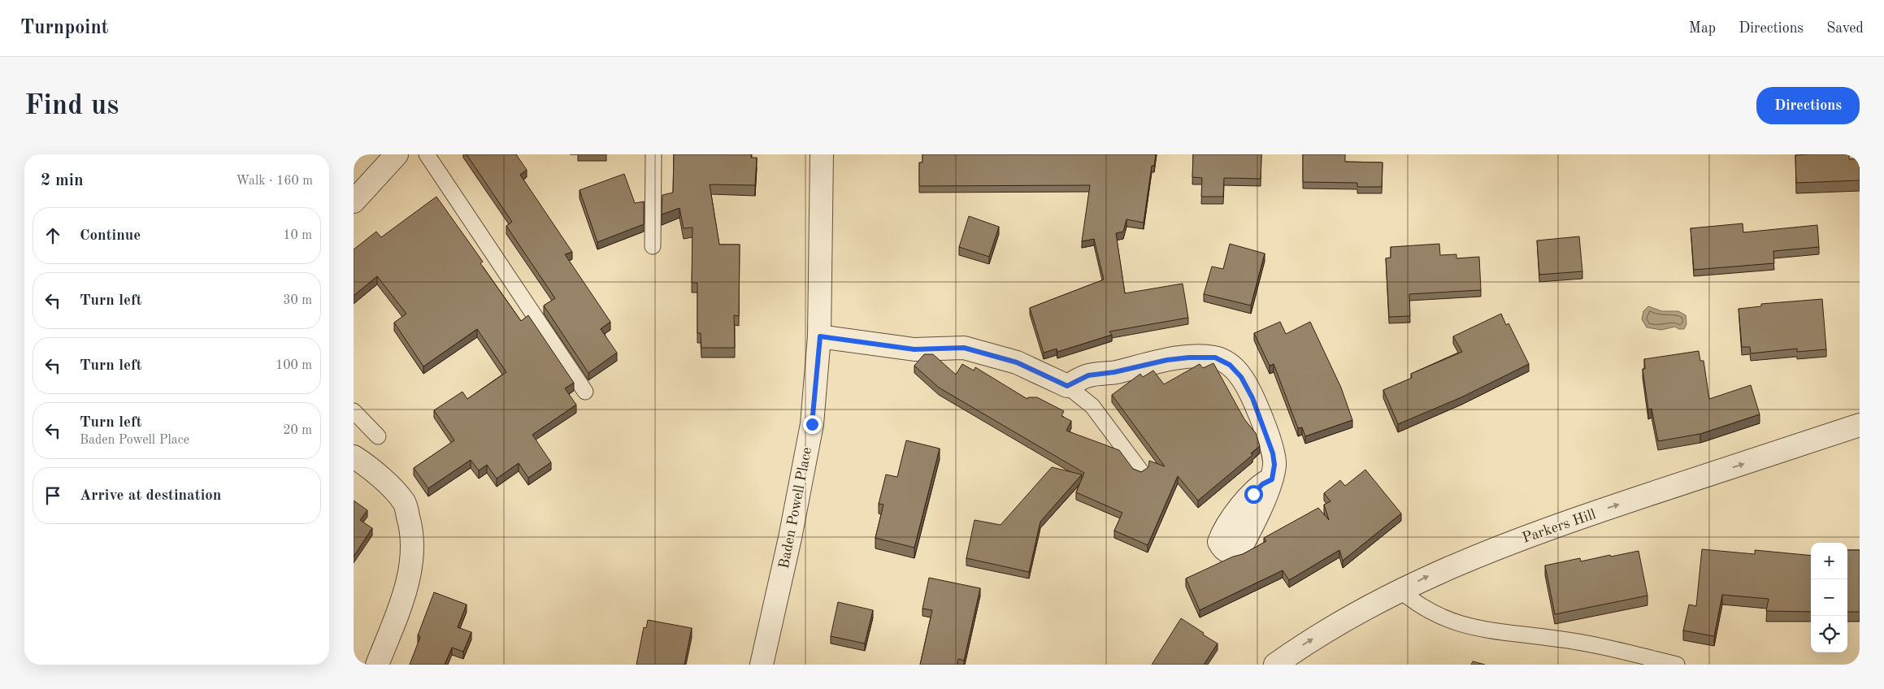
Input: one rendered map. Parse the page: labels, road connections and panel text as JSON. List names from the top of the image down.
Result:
{
  "streets": {
    "street": ["Baden Powell Place", "Parkers Hill"]
  },
  "one_way": ["Parkers Hill"],
  "page": {
    "header": "Turnpoint",
    "nav": ["Map", "Directions", "Saved"],
    "buttons": "Directions",
    "title": "Find us",
    "heading": ["2 min", "Walk · 160 m"],
    "list": [
      ["Continue", "10 m"],
      ["Turn left", "30 m"],
      ["Turn left", "100 m"],
      ["Turn left", "Baden Powell Place", "20 m"],
      "Arrive at destination"
    ],
    "map_buttons": ["+", "−"]
  }
}
